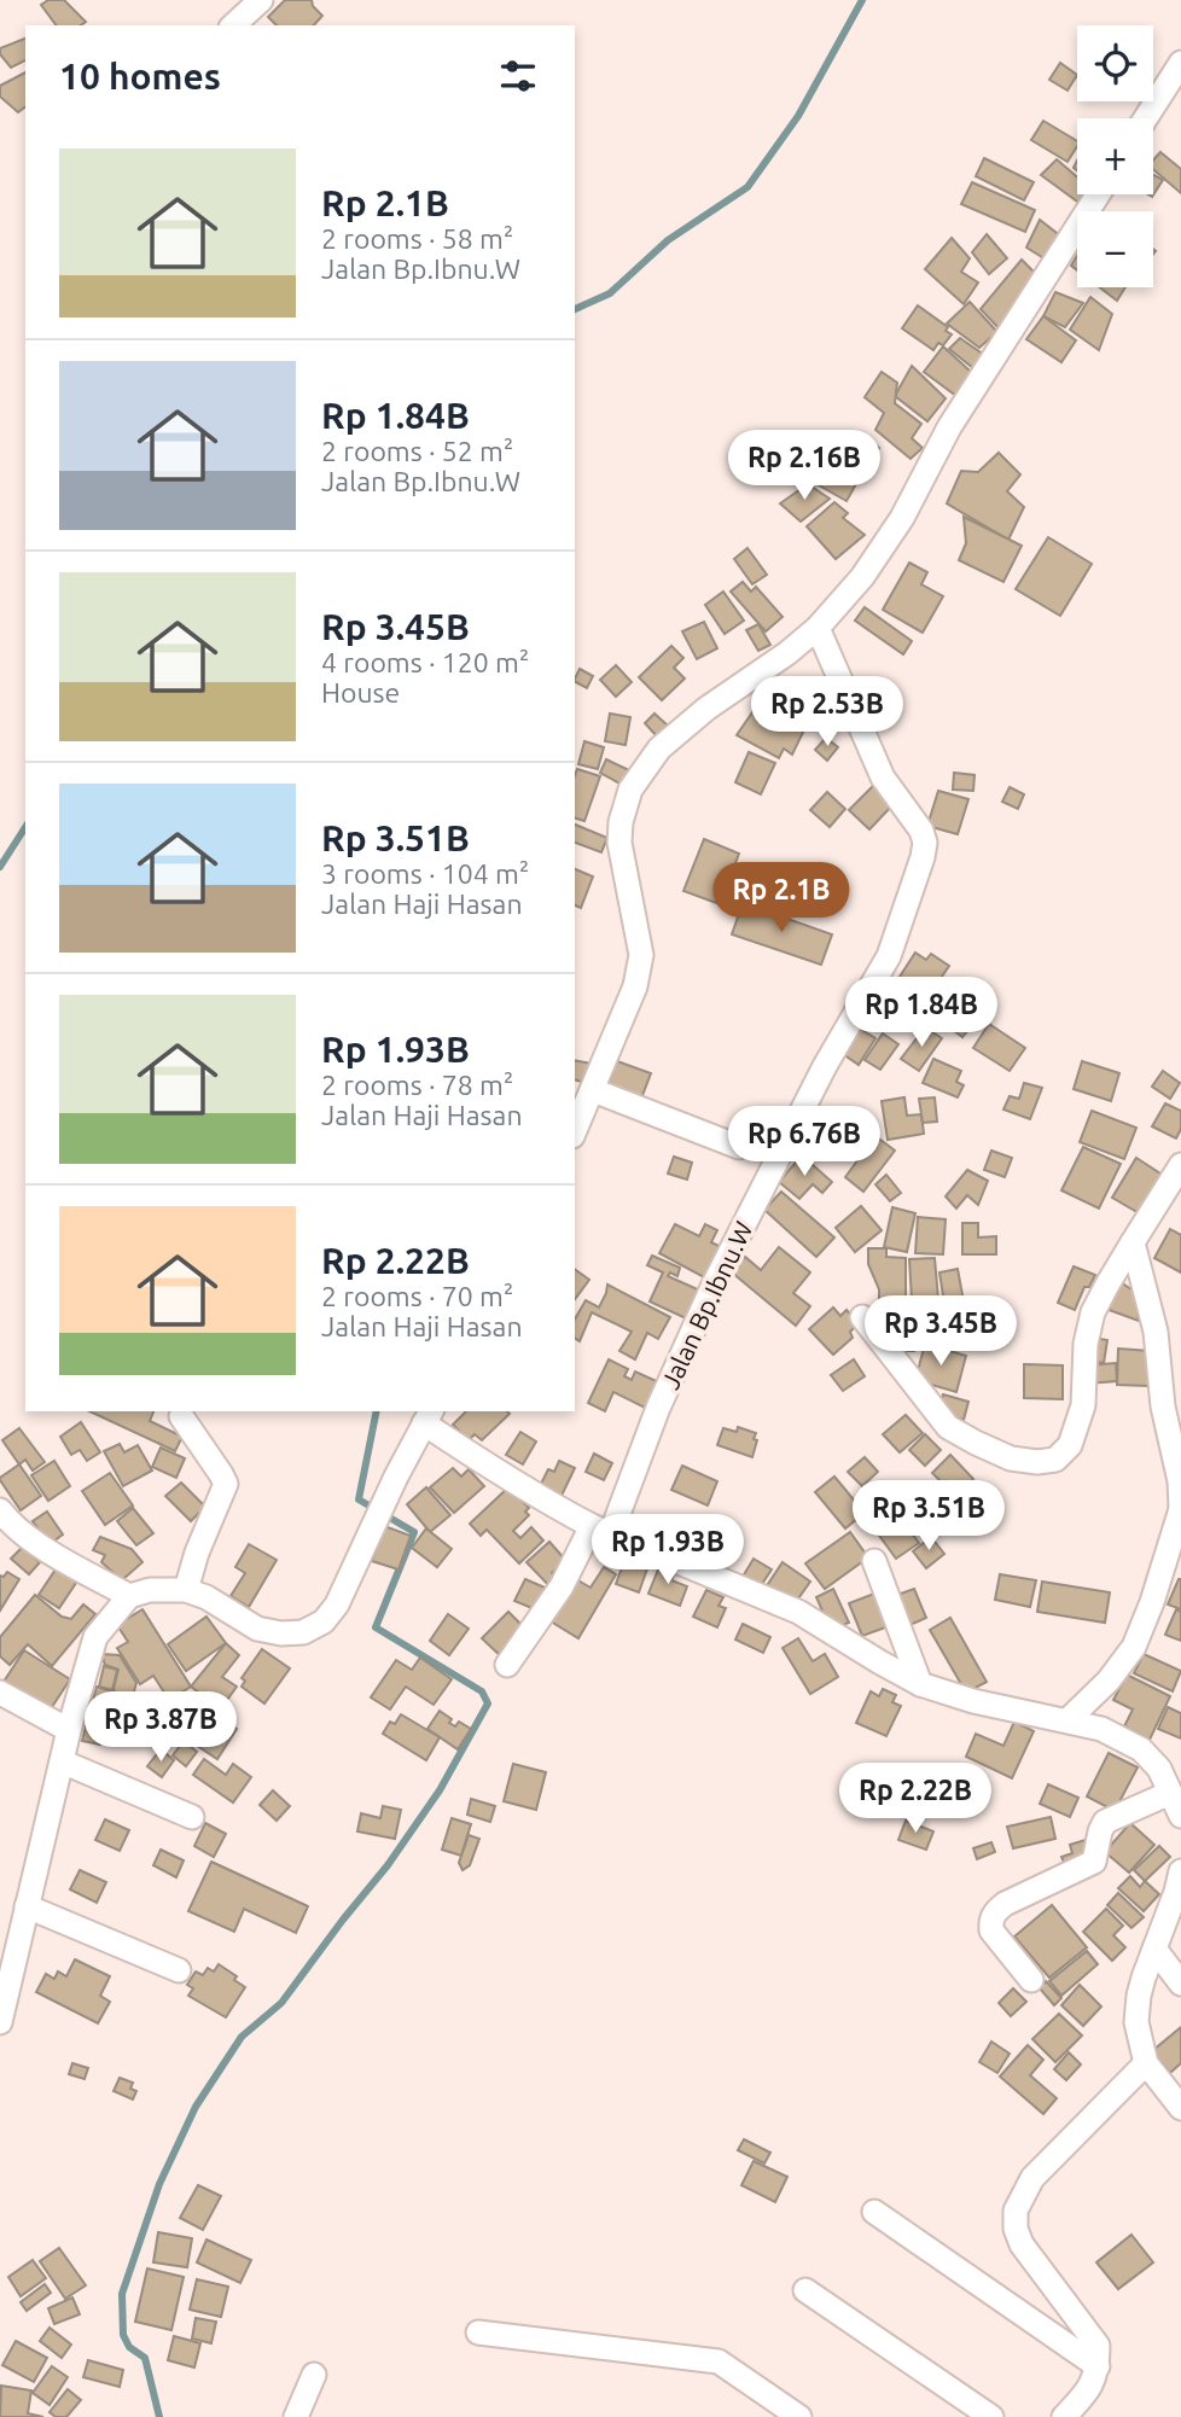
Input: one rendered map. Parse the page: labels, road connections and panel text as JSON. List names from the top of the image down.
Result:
{
  "streets": {
    "street": ["Jalan Bp.Ibnu.W"]
  },
  "page": {
    "map_buttons": ["+", "−"],
    "heading": "10 homes",
    "list": [
      {
        "name": "Rp 2.1B",
        "note": "2 rooms · 58 m² · Jalan Bp.Ibnu.W"
      },
      {
        "name": "Rp 1.84B",
        "note": "2 rooms · 52 m² · Jalan Bp.Ibnu.W"
      },
      {
        "name": "Rp 3.45B",
        "note": "4 rooms · 120 m² · House"
      },
      {
        "name": "Rp 3.51B",
        "note": "3 rooms · 104 m² · Jalan Haji Hasan"
      },
      {
        "name": "Rp 1.93B",
        "note": "2 rooms · 78 m² · Jalan Haji Hasan"
      },
      {
        "name": "Rp 2.22B",
        "note": "2 rooms · 70 m² · Jalan Haji Hasan"
      }
    ],
    "price": [
      "Rp 2.16B",
      "Rp 2.53B",
      "Rp 2.1B",
      "Rp 1.84B",
      "Rp 6.76B",
      "Rp 3.45B",
      "Rp 3.51B",
      "Rp 1.93B",
      "Rp 3.87B",
      "Rp 2.22B"
    ]
  }
}
